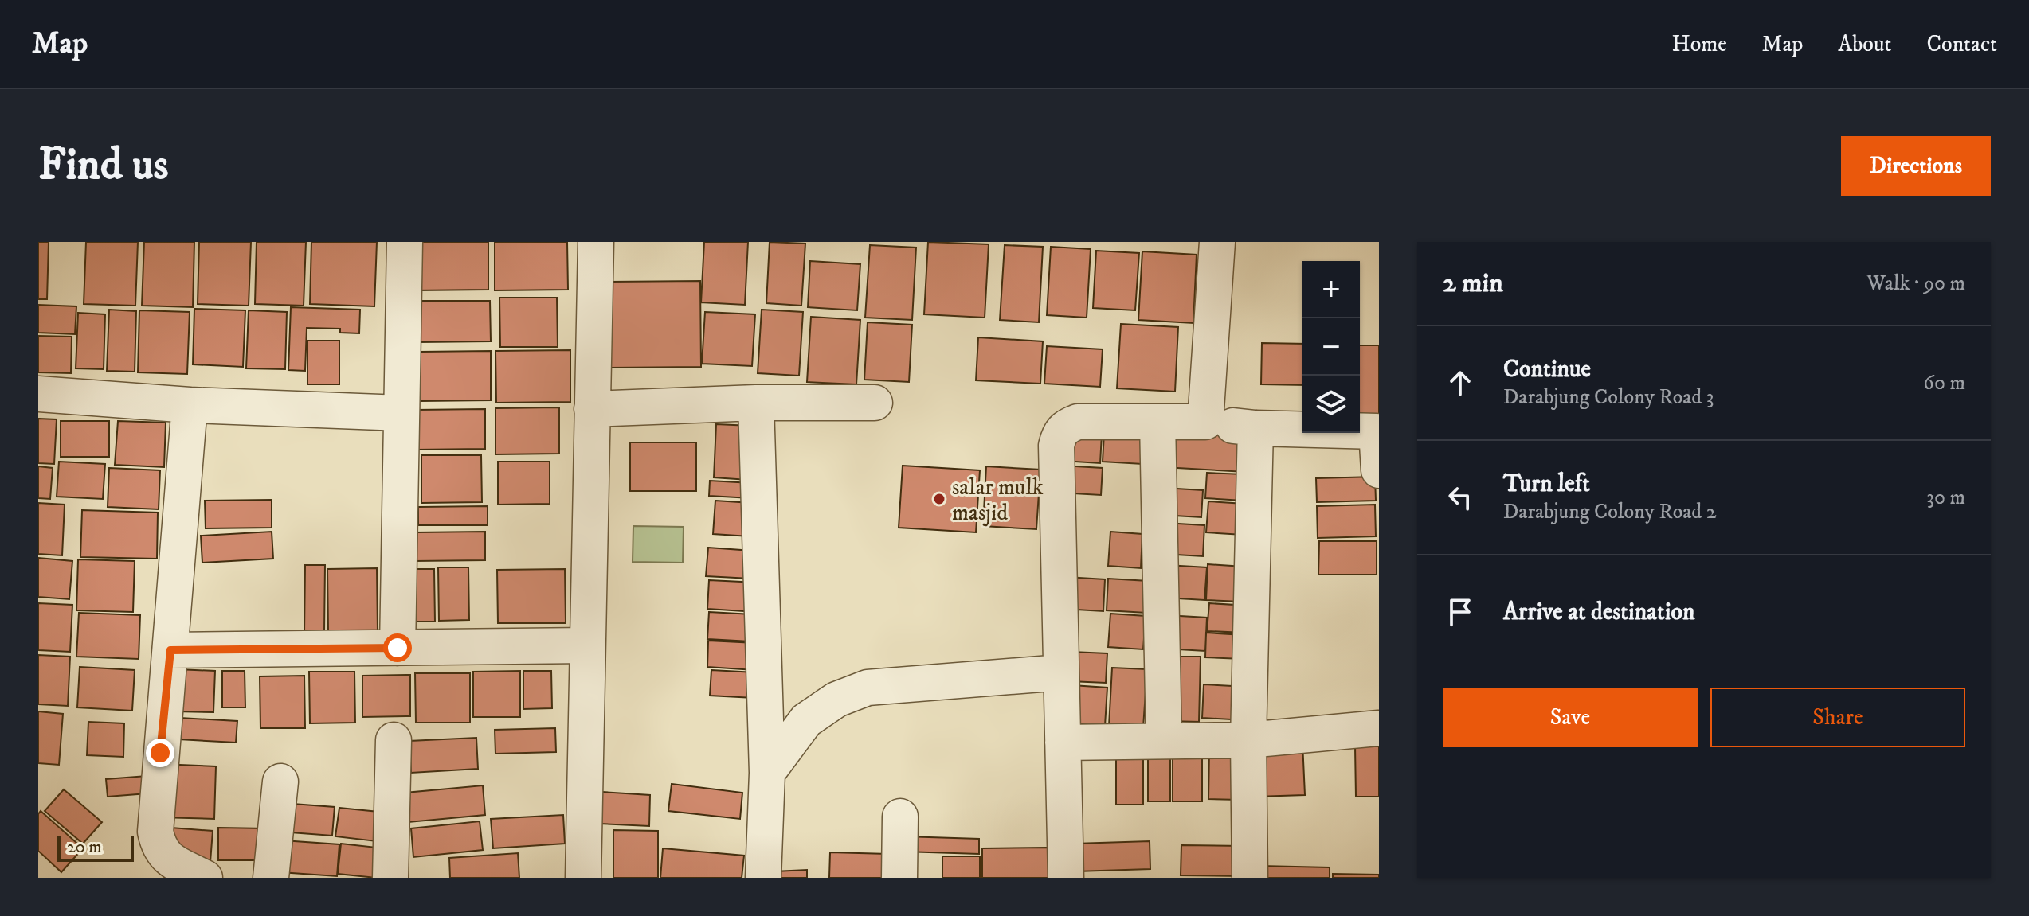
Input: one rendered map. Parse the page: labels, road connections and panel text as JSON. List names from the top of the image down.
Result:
{
  "places": ["salar mulk masjid"],
  "scale_bar": "20 m",
  "page": {
    "header": "Map",
    "nav": [
      "Home",
      "Map",
      "About",
      "Contact"
    ],
    "buttons": [
      "Directions",
      ["Save", "Share"]
    ],
    "title": "Find us",
    "heading": ["2 min", "Walk · 90 m"],
    "map_buttons": ["+", "−"],
    "list": [
      ["Continue", "Darabjung Colony Road 3", "60 m"],
      ["Turn left", "Darabjung Colony Road 2", "30 m"],
      "Arrive at destination"
    ],
    "scale": "20 m"
  }
}
